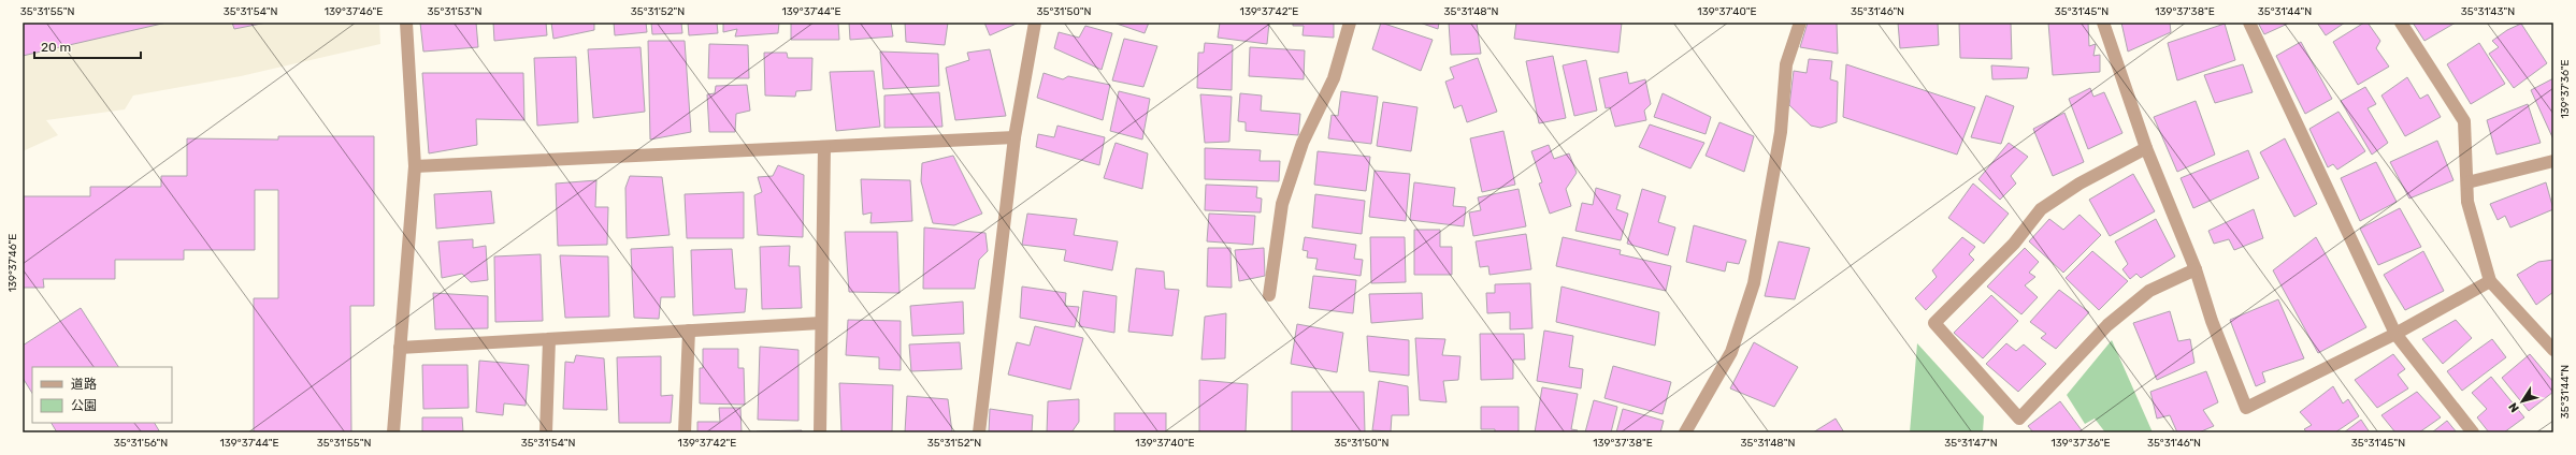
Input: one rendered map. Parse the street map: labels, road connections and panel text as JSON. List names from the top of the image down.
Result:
{
  "legend": ["道路", "公園"],
  "scale_bar": "20 m",
  "north": "bottom left",
  "coordinates": [
    "35°31'55\"N",
    "35°31'54\"N",
    "139°37'46\"E",
    "35°31'53\"N",
    "35°31'52\"N",
    "139°37'44\"E",
    "35°31'50\"N",
    "139°37'42\"E",
    "35°31'48\"N",
    "139°37'40\"E",
    "35°31'46\"N",
    "35°31'45\"N",
    "139°37'38\"E",
    "35°31'44\"N",
    "35°31'43\"N",
    "139°37'36\"E",
    "35°31'56\"N",
    "35°31'47\"N"
  ]
}
